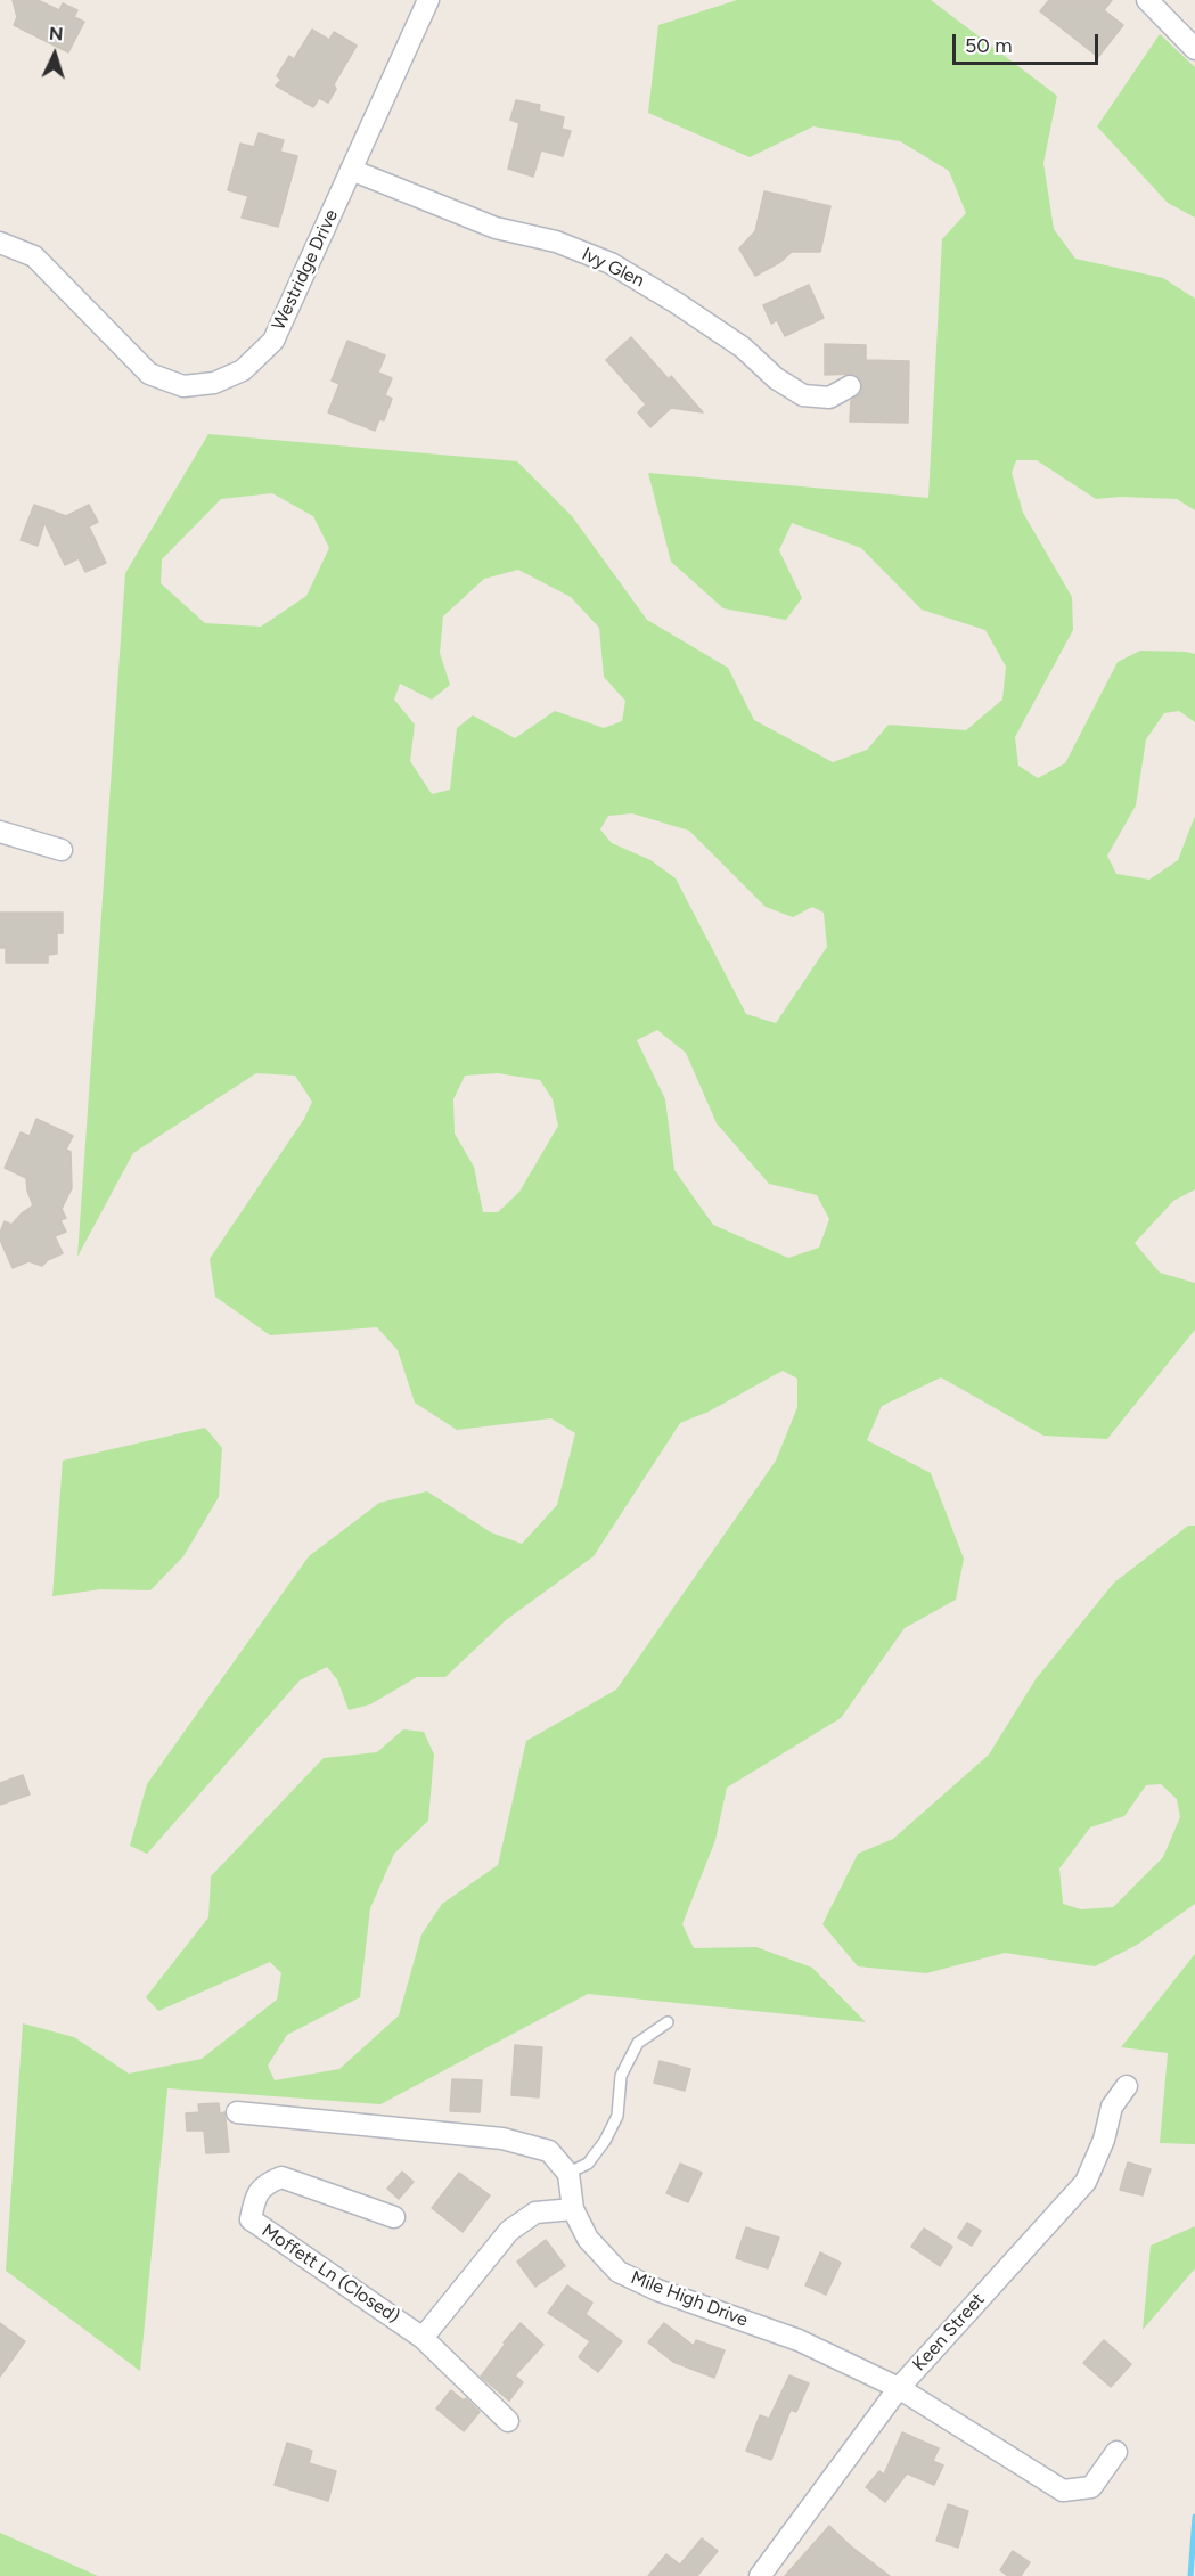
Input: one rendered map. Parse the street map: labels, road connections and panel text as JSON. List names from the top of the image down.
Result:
{
  "streets": {
    "street": [
      "Ivy Glen",
      "Westridge Drive",
      "Moffett Ln (Closed)",
      "Mile High Drive",
      "Keen Street"
    ]
  },
  "crossings": [
    ["Ivy Glen", "Westridge Drive"],
    ["Mile High Drive", "Keen Street"]
  ],
  "scale_bar": "50 m",
  "north": "top"
}
